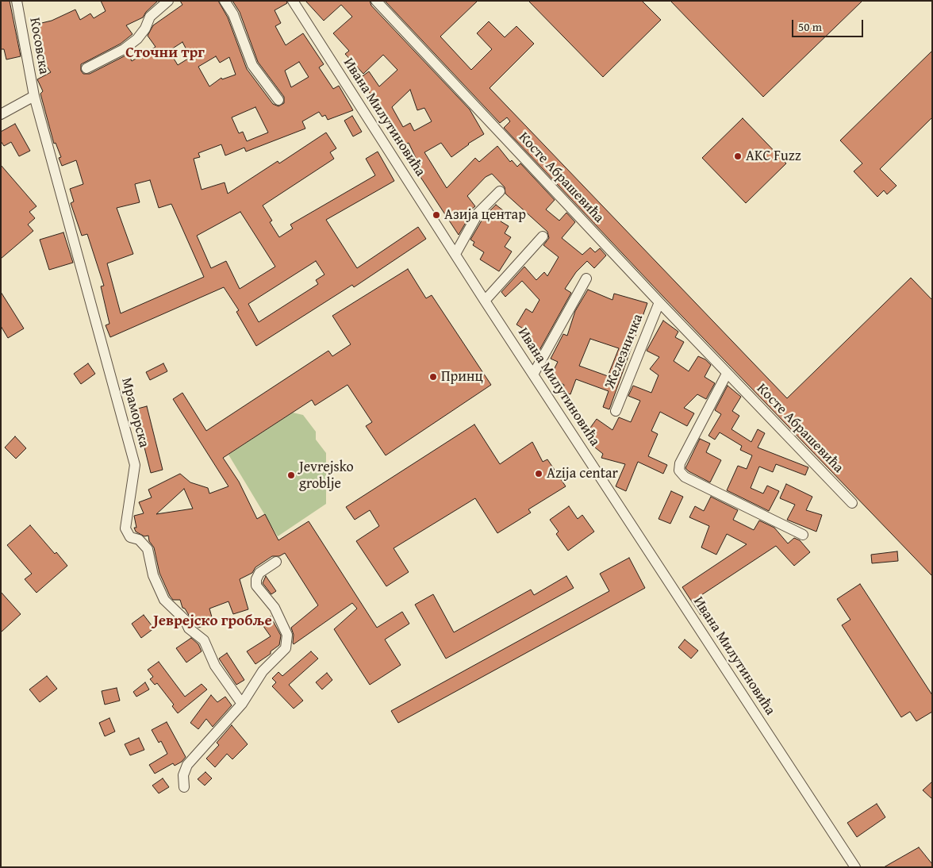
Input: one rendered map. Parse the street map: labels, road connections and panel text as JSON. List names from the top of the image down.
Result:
{
  "streets": {
    "street": [
      "Косовска",
      "Ивана Милутиновића",
      "Косте Абрашевића",
      "Железничка",
      "Мраморска"
    ]
  },
  "crossings": [
    ["Косовска", "Мраморска"],
    ["Косте Абрашевића", "Железничка"]
  ],
  "districts": ["Сточни трг", "Јеврејско гробље"],
  "places": [
    "AKC Fuzz",
    "Азија центар",
    "Принц",
    "Azija centar",
    "Jevrejsko groblje"
  ],
  "scale_bar": "50 m"
}
